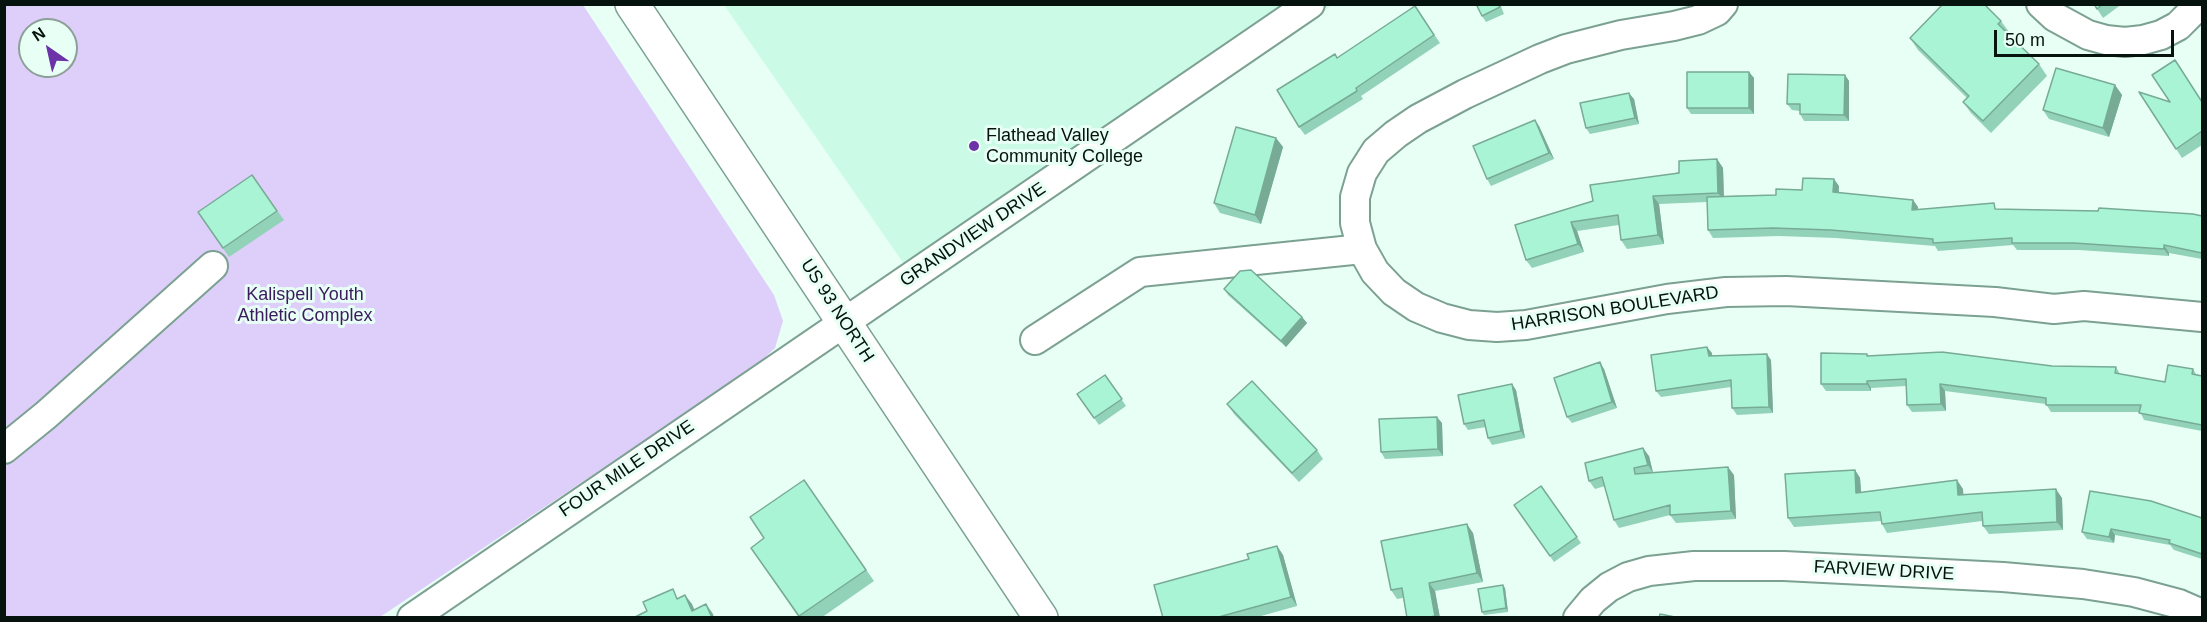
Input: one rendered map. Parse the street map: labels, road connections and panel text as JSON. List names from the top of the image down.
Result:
{
  "streets": {
    "main road": ["US 93 NORTH"],
    "street": [
      "GRANDVIEW DRIVE",
      "HARRISON BOULEVARD",
      "FOUR MILE DRIVE",
      "FARVIEW DRIVE"
    ]
  },
  "crossings": [
    ["GRANDVIEW DRIVE", "US 93 NORTH"],
    ["GRANDVIEW DRIVE", "FOUR MILE DRIVE"],
    ["US 93 NORTH", "FOUR MILE DRIVE"]
  ],
  "parks": ["Kalispell Youth Athletic Complex"],
  "places": ["Flathead Valley Community College"],
  "scale_bar": "50 m",
  "north": "top left"
}
